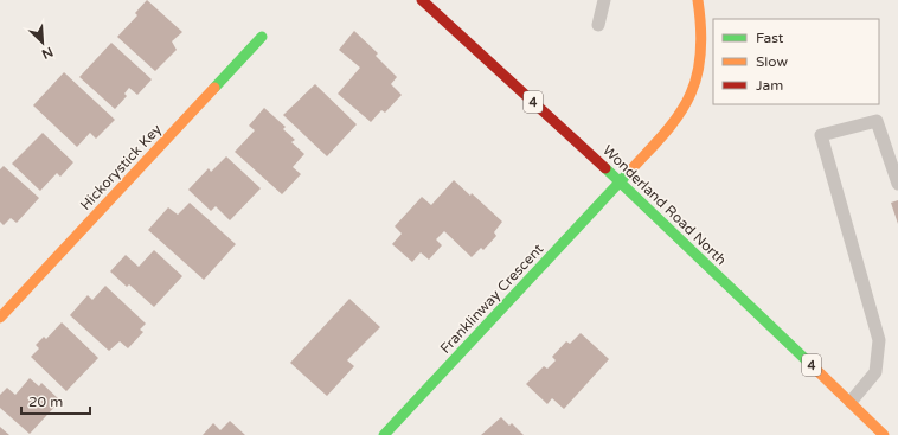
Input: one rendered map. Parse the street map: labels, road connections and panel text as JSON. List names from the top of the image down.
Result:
{
  "streets": {
    "street": [
      "4",
      "Hickorystick Key",
      "Wonderland Road North",
      "Franklinway Crescent"
    ]
  },
  "crossings": [
    ["Wonderland Road North", "Franklinway Crescent"]
  ],
  "legend": ["Fast", "Slow", "Jam"],
  "scale_bar": "20 m",
  "north": "bottom right"
}
